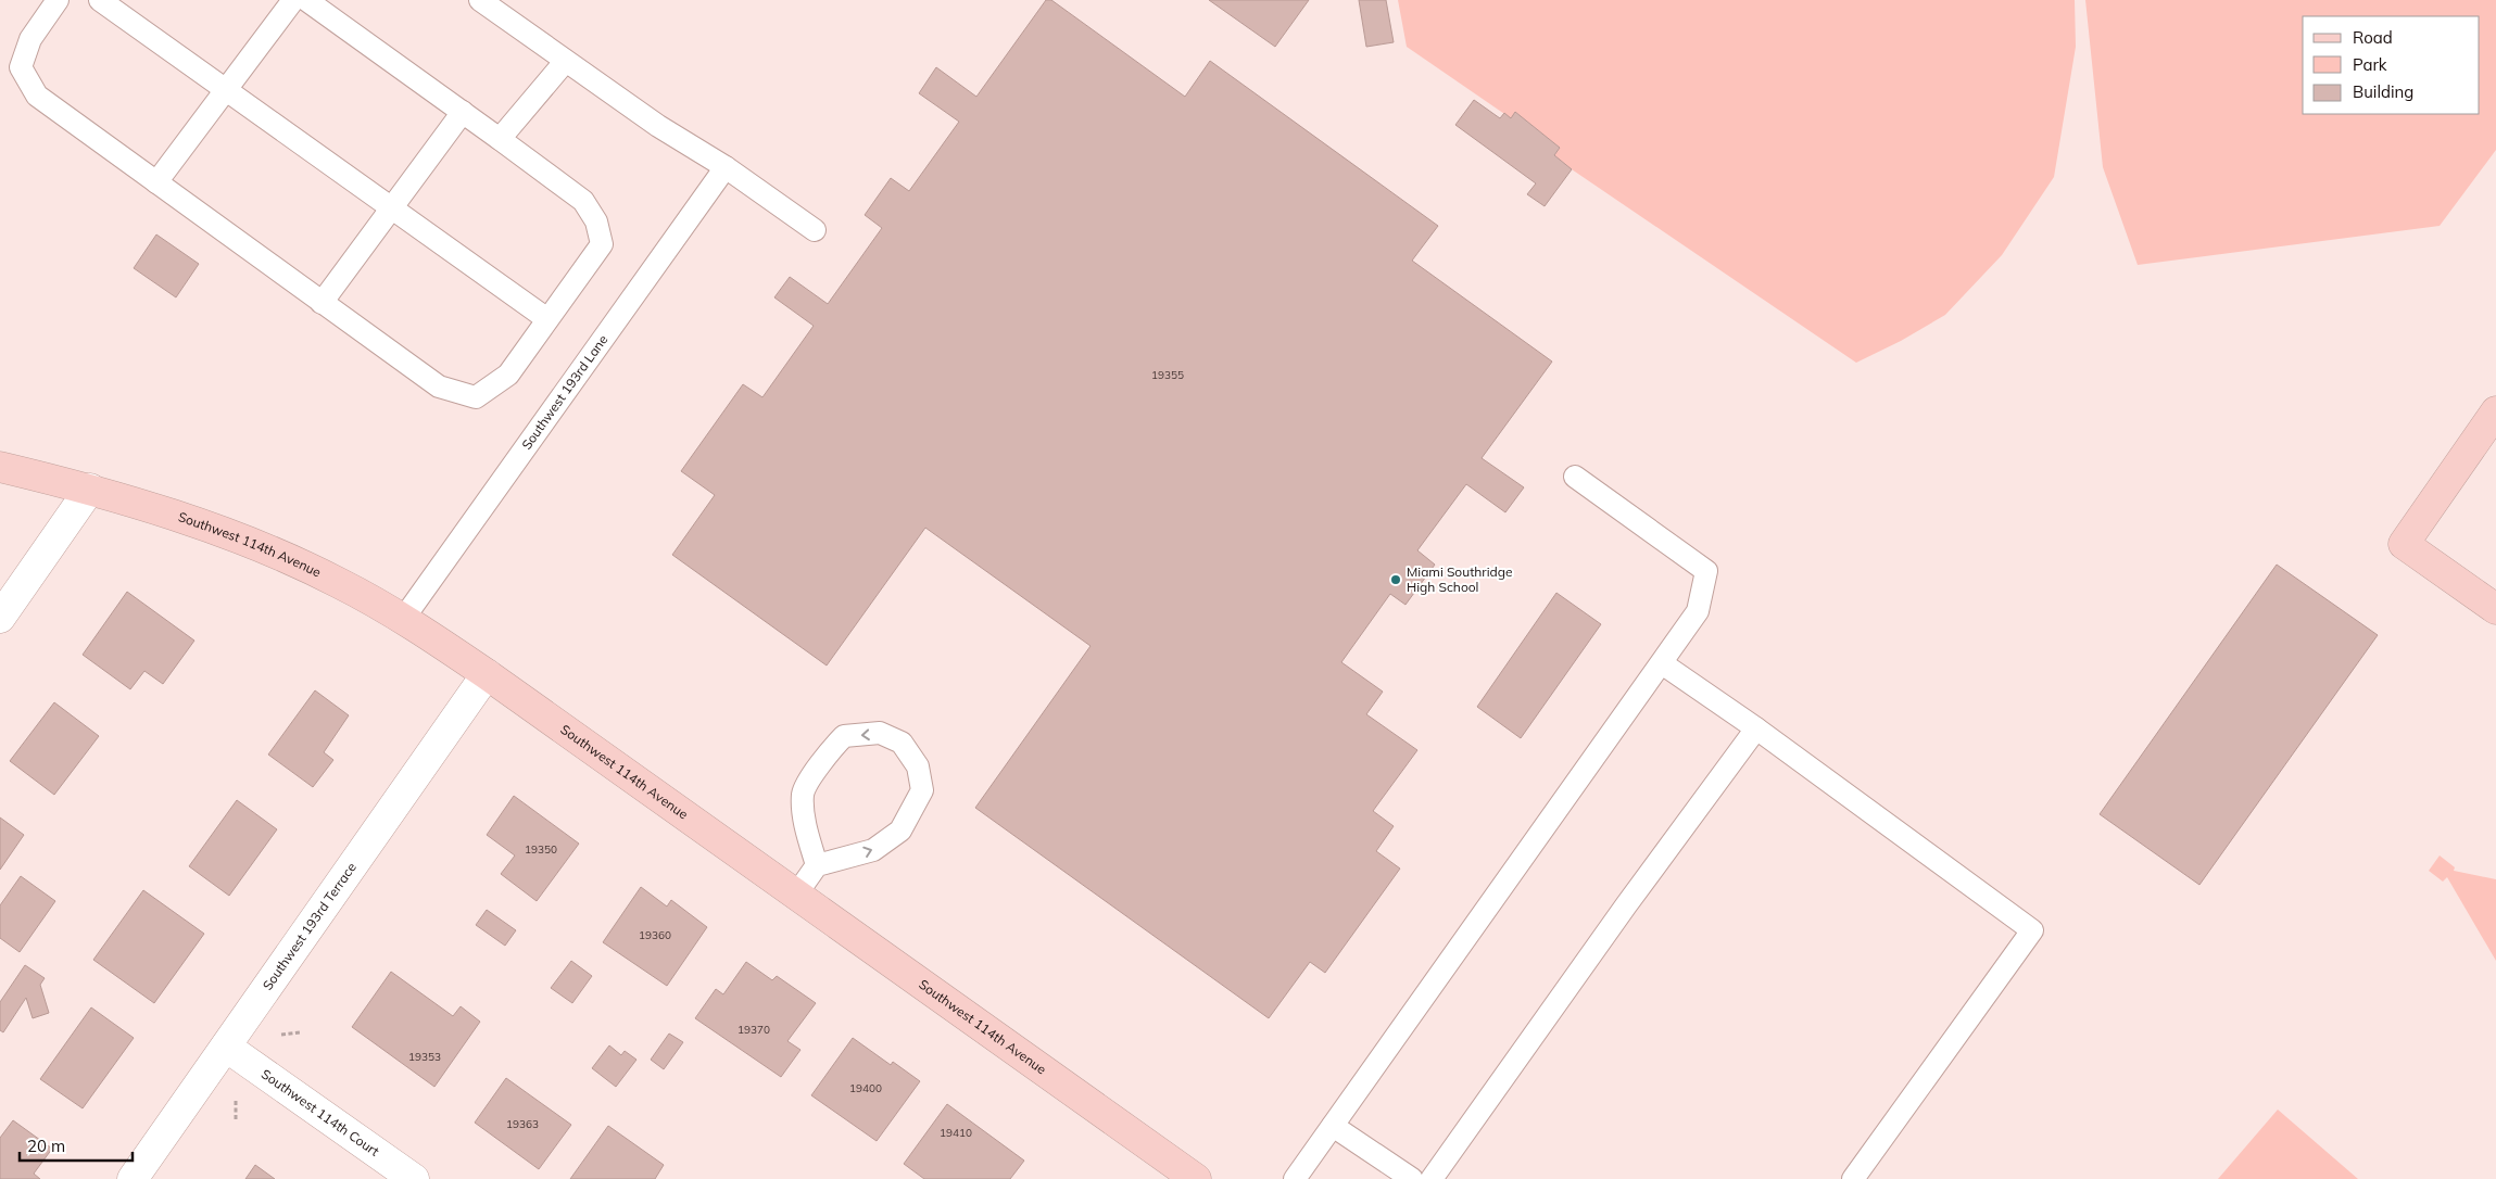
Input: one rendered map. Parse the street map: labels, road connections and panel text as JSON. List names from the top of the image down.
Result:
{
  "streets": {
    "street": ["Southwest 114th Avenue", "Southwest 193rd Terrace", "Southwest 114th Court"],
    "lane": ["Southwest 193rd Lane"]
  },
  "crossings": [
    ["Southwest 193rd Lane", "Southwest 114th Avenue"],
    ["Southwest 114th Avenue", "Southwest 193rd Terrace"],
    ["Southwest 193rd Terrace", "Southwest 114th Court"]
  ],
  "places": ["Miami Southridge High School"],
  "house_numbers": [
    "19355",
    "19350",
    "19360",
    "19370",
    "19353",
    "19400",
    "19363",
    "19410"
  ],
  "legend": ["Road", "Park", "Building"],
  "scale_bar": "20 m"
}
